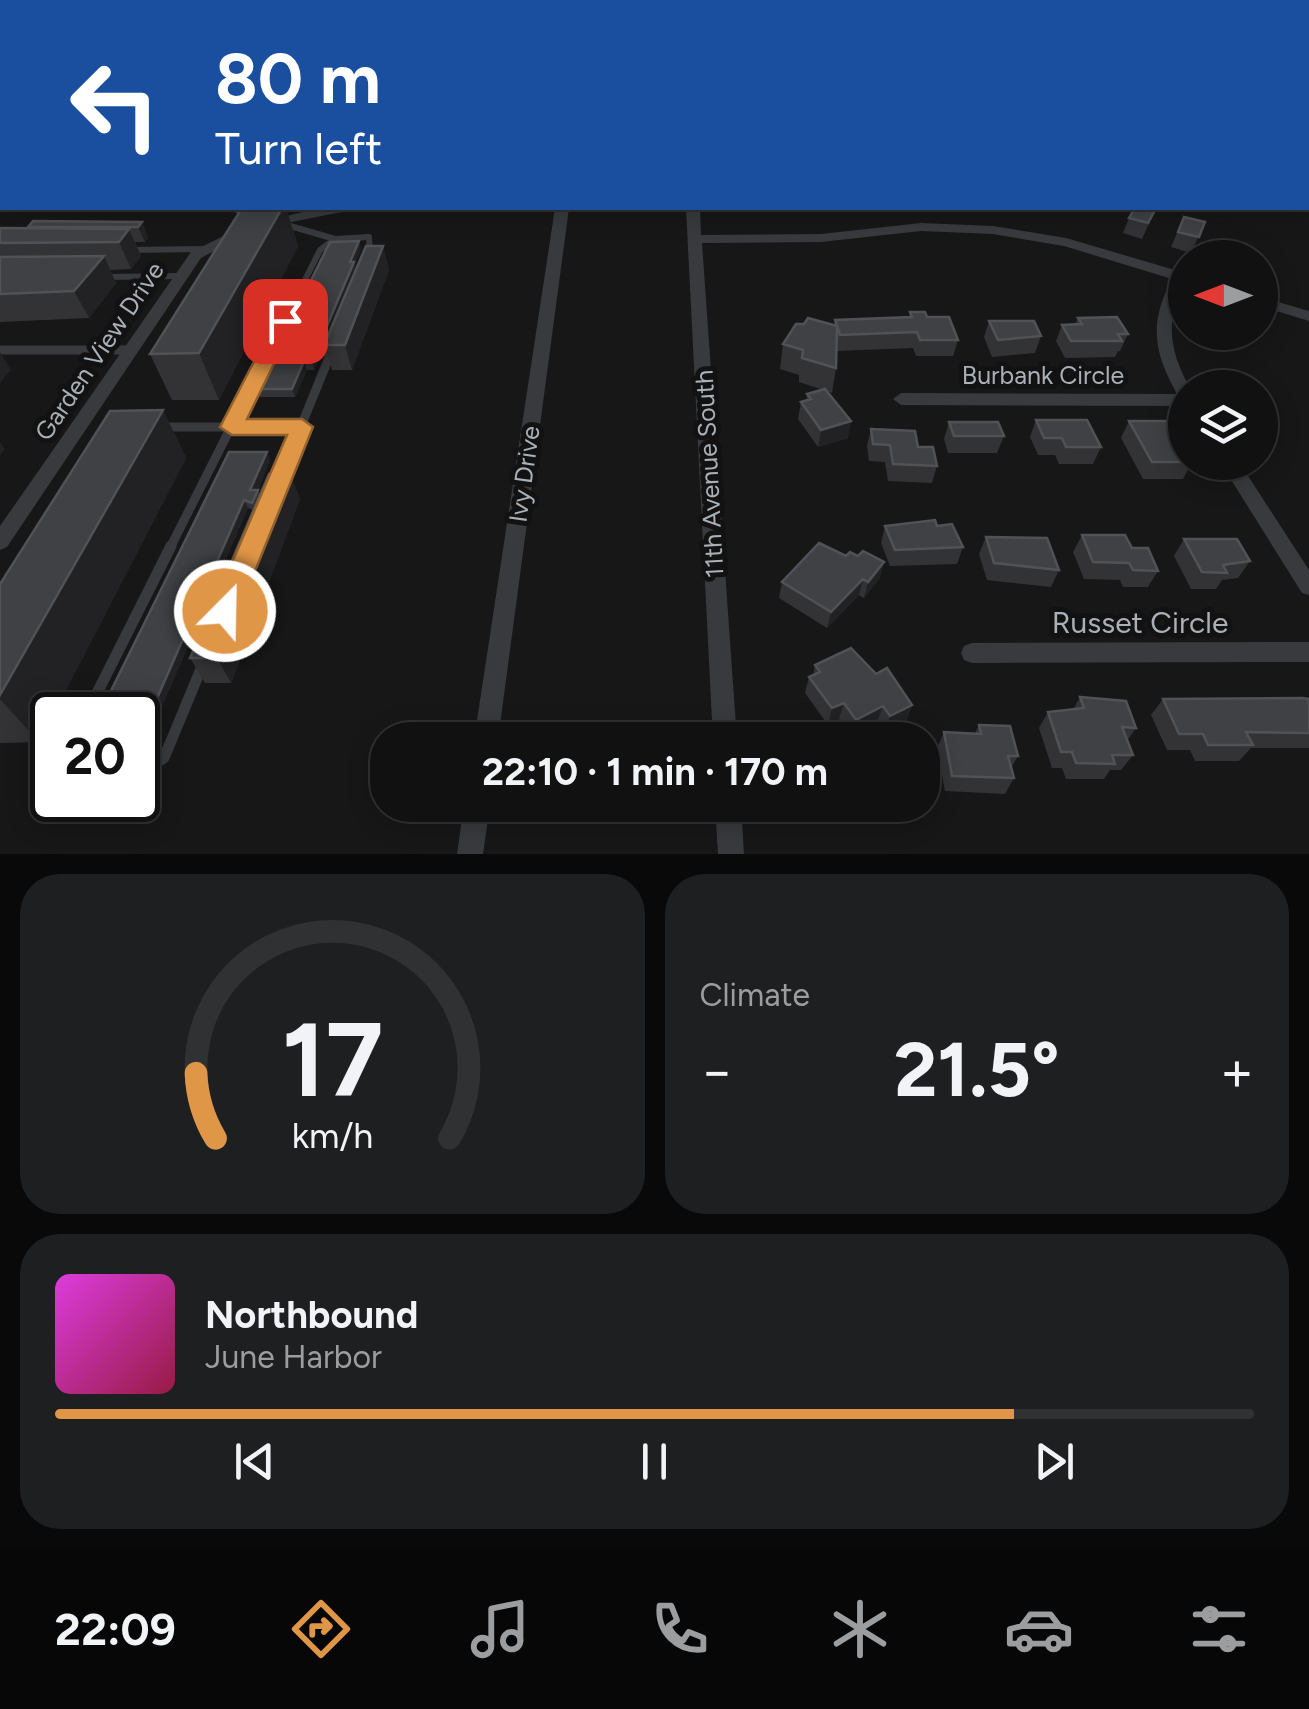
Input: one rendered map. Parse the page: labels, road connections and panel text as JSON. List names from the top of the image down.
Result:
{
  "streets": {
    "street": [
      "Garden View Drive",
      "Burbank Circle",
      "Ivy Drive",
      "11th Avenue South",
      "Russet Circle"
    ]
  },
  "north": "left",
  "page": {
    "turn": ["80 m", "Turn left"],
    "limit": "20",
    "trip": "22:10 · 1 min · 170 m",
    "tile": "Climate",
    "heat": ["−", "21.5°", "+"],
    "song": ["Northbound", "June Harbor"],
    "tabs": "22:09",
    "gauge": ["17", "km/h"]
  }
}
